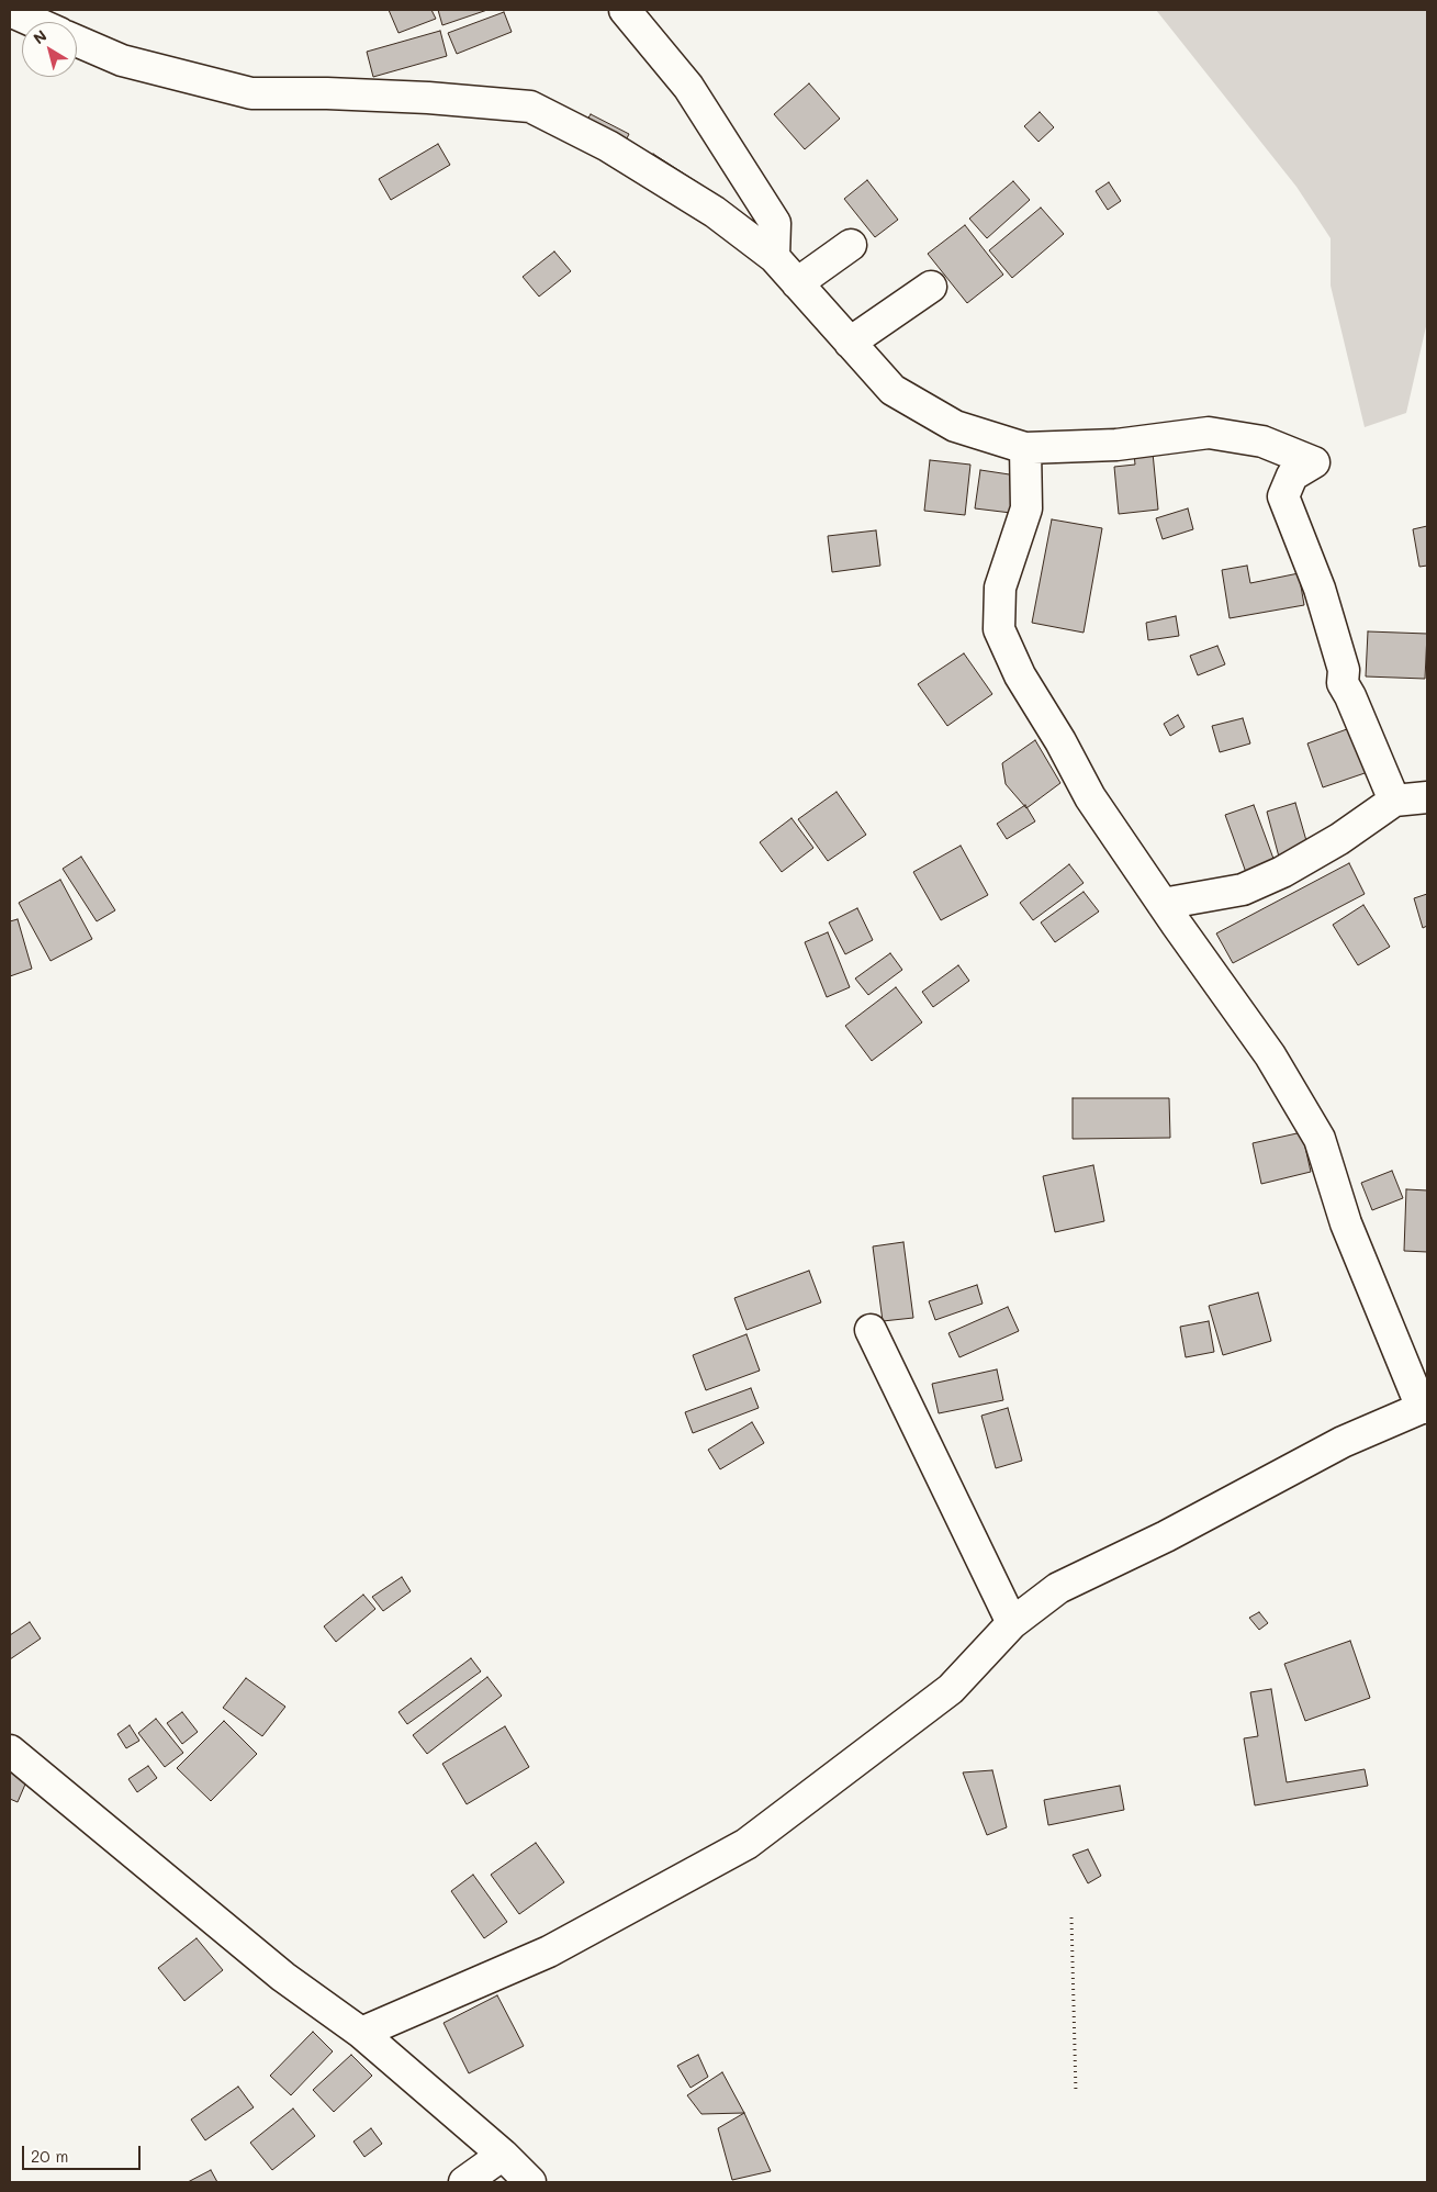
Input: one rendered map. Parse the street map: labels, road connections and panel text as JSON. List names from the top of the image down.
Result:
{
  "scale_bar": "20 m",
  "north": "top left"
}
